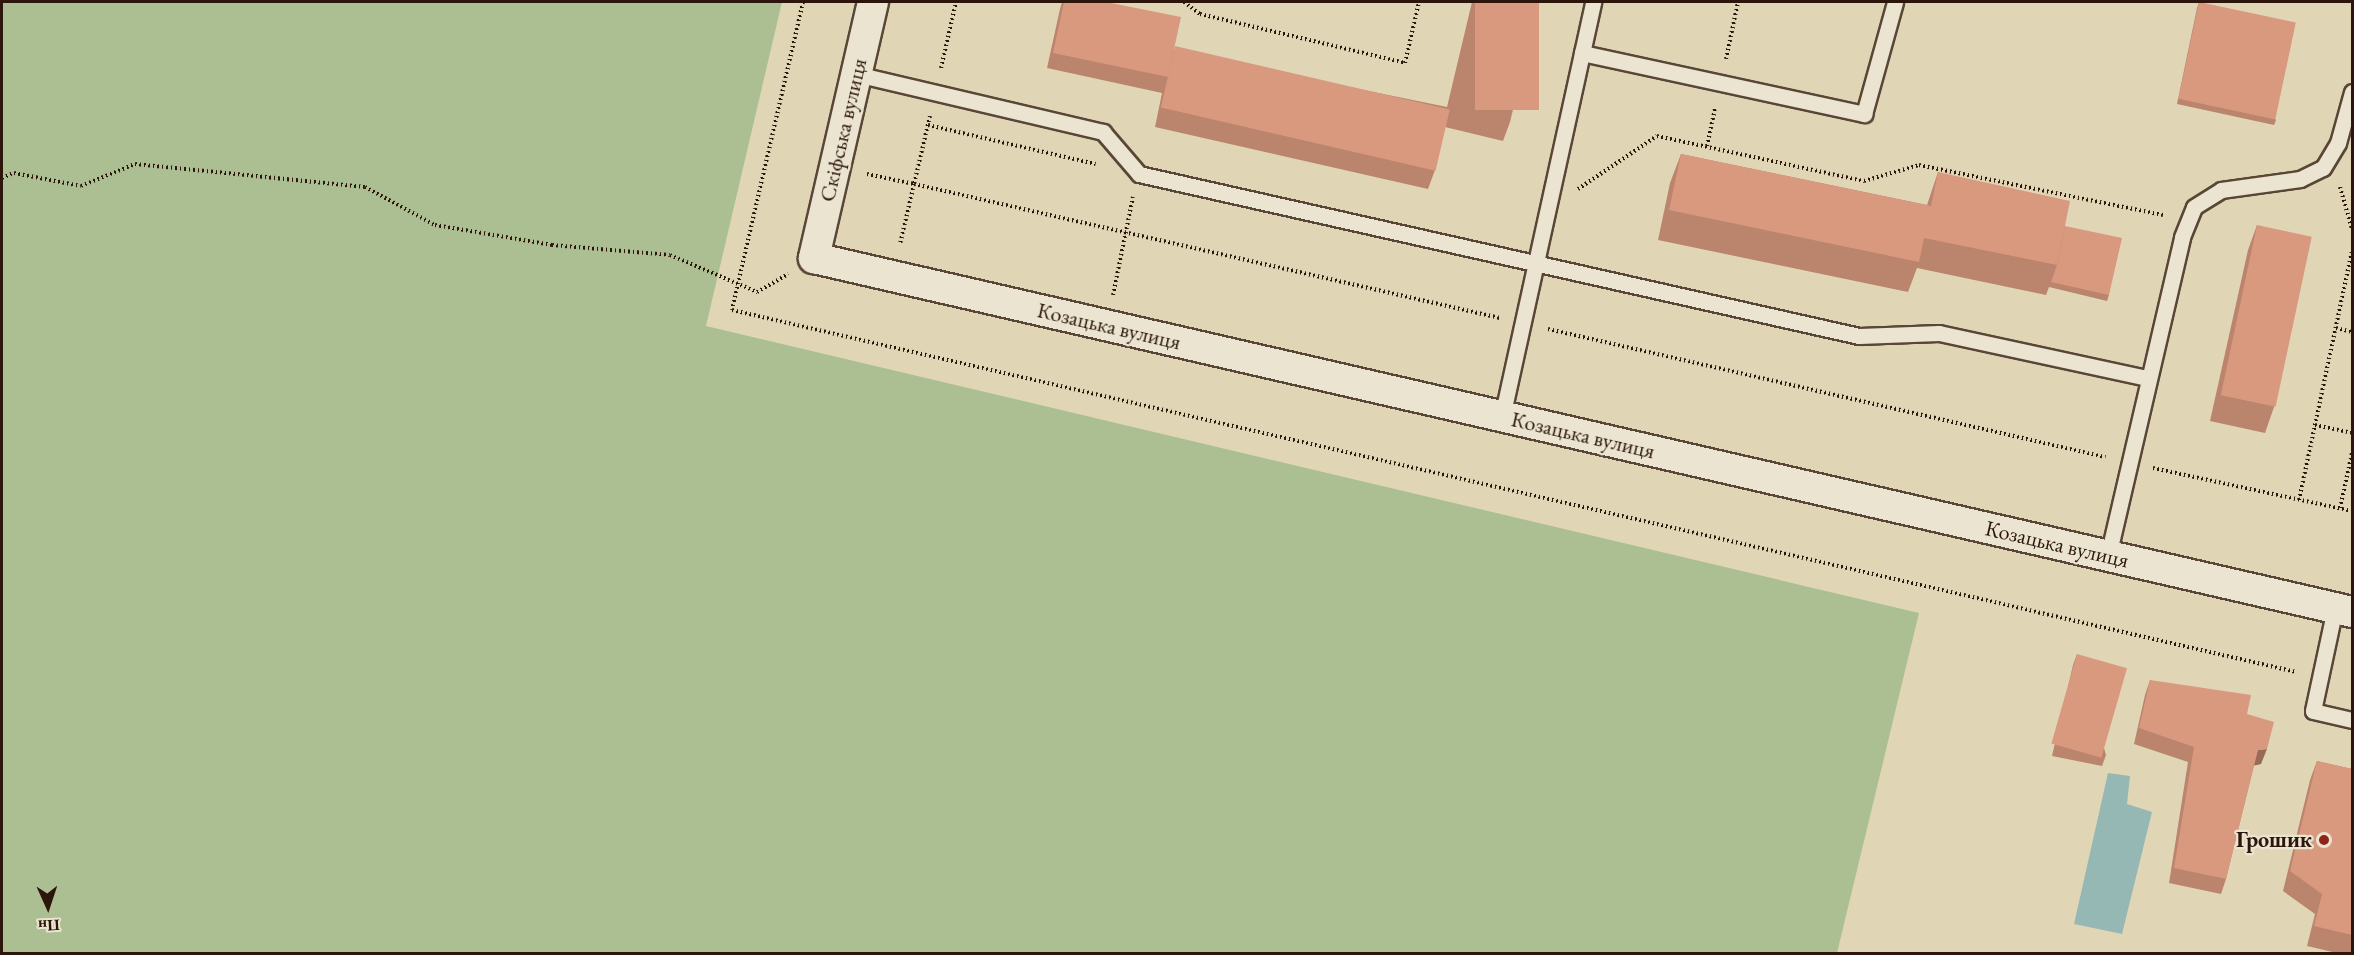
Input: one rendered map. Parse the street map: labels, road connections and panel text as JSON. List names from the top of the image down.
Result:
{
  "streets": {
    "street": ["Скіфська вулиця", "Козацька вулиця"]
  },
  "crossings": [
    ["Скіфська вулиця", "Козацька вулиця"]
  ],
  "places": ["Грошик"],
  "north": "bottom"
}
